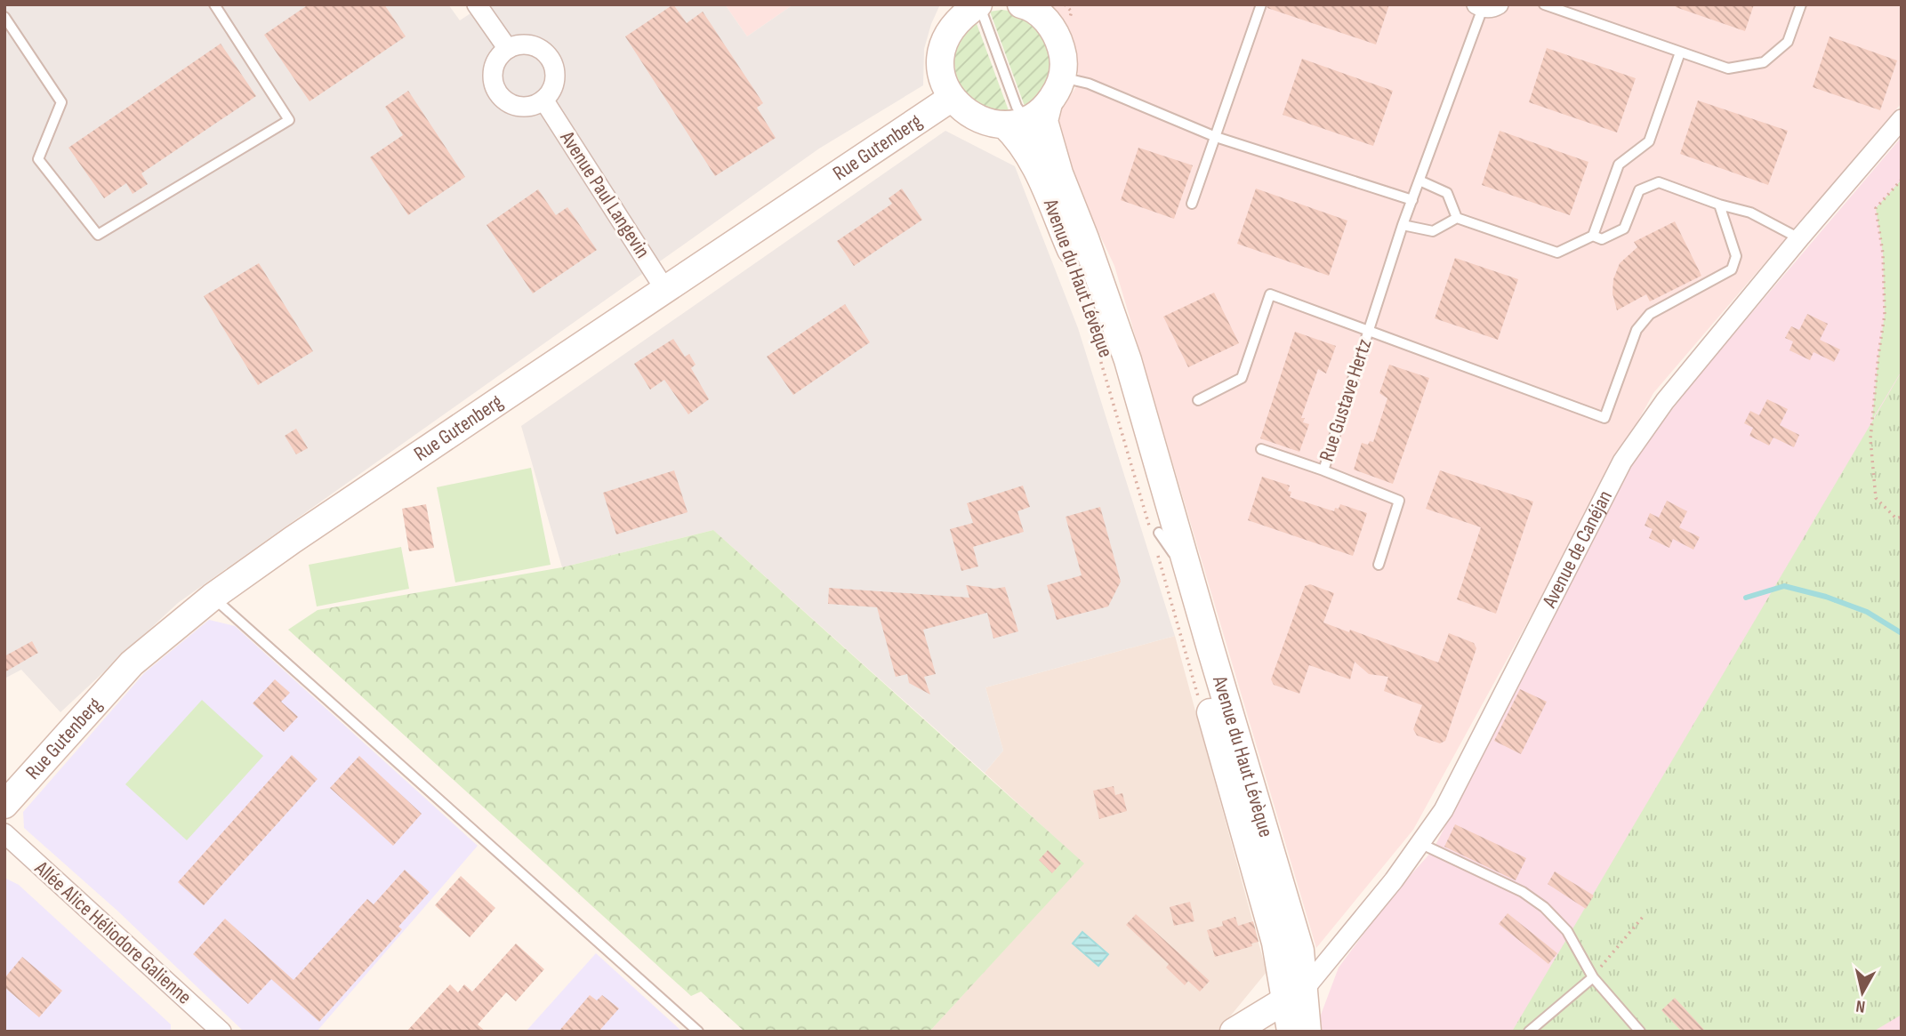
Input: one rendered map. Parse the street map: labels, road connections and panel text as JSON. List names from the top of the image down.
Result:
{
  "streets": {
    "main road": ["Rue Gutenberg", "Avenue du Haut Lévèque", "Avenue de Canéjan"],
    "street": ["Avenue Paul Langevin", "Allée Alice Héliodore Galienne"],
    "lane": ["Rue Gustave Hertz"]
  },
  "crossings": [
    ["Rue Gutenberg", "Avenue Paul Langevin"],
    ["Avenue du Haut Lévèque", "Avenue de Canéjan"]
  ],
  "north": "bottom"
}
